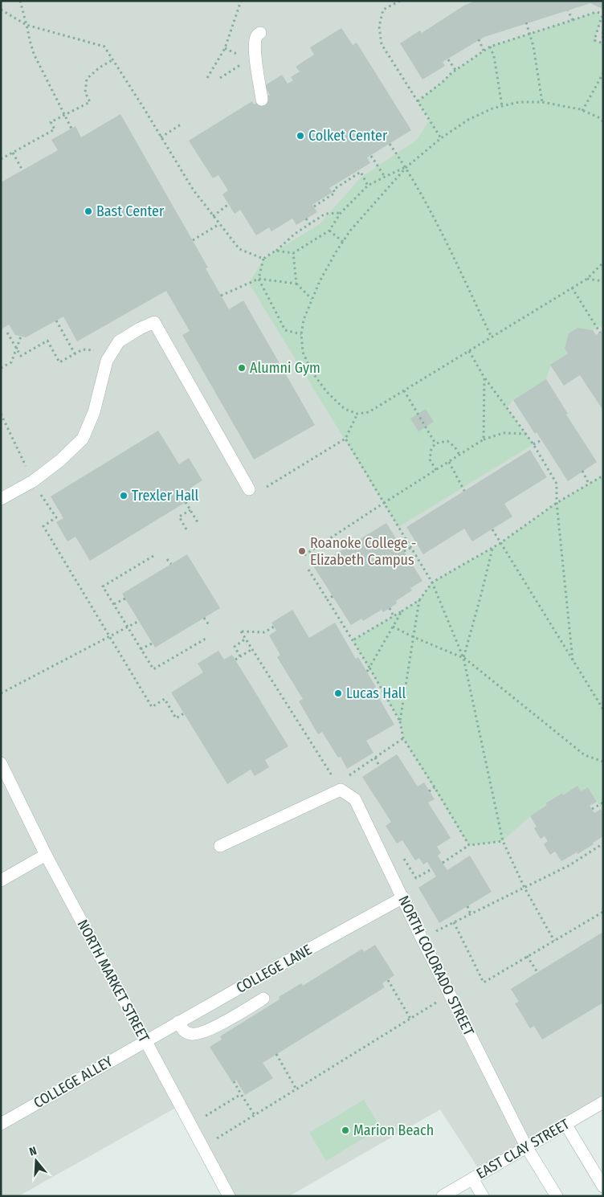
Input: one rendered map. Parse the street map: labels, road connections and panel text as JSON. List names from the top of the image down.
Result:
{
  "streets": {
    "street": [
      "NORTH COLORADO STREET",
      "COLLEGE LANE",
      "NORTH MARKET STREET",
      "COLLEGE ALLEY",
      "EAST CLAY STREET"
    ]
  },
  "crossings": [
    ["NORTH COLORADO STREET", "COLLEGE LANE"],
    ["NORTH COLORADO STREET", "EAST CLAY STREET"],
    ["COLLEGE LANE", "NORTH MARKET STREET"],
    ["COLLEGE LANE", "COLLEGE ALLEY"],
    ["NORTH MARKET STREET", "COLLEGE ALLEY"]
  ],
  "places": [
    "Colket Center",
    "Bast Center",
    "Alumni Gym",
    "Trexler Hall",
    "Roanoke College - Elizabeth Campus",
    "Lucas Hall",
    "Marion Beach"
  ],
  "north": "top"
}
